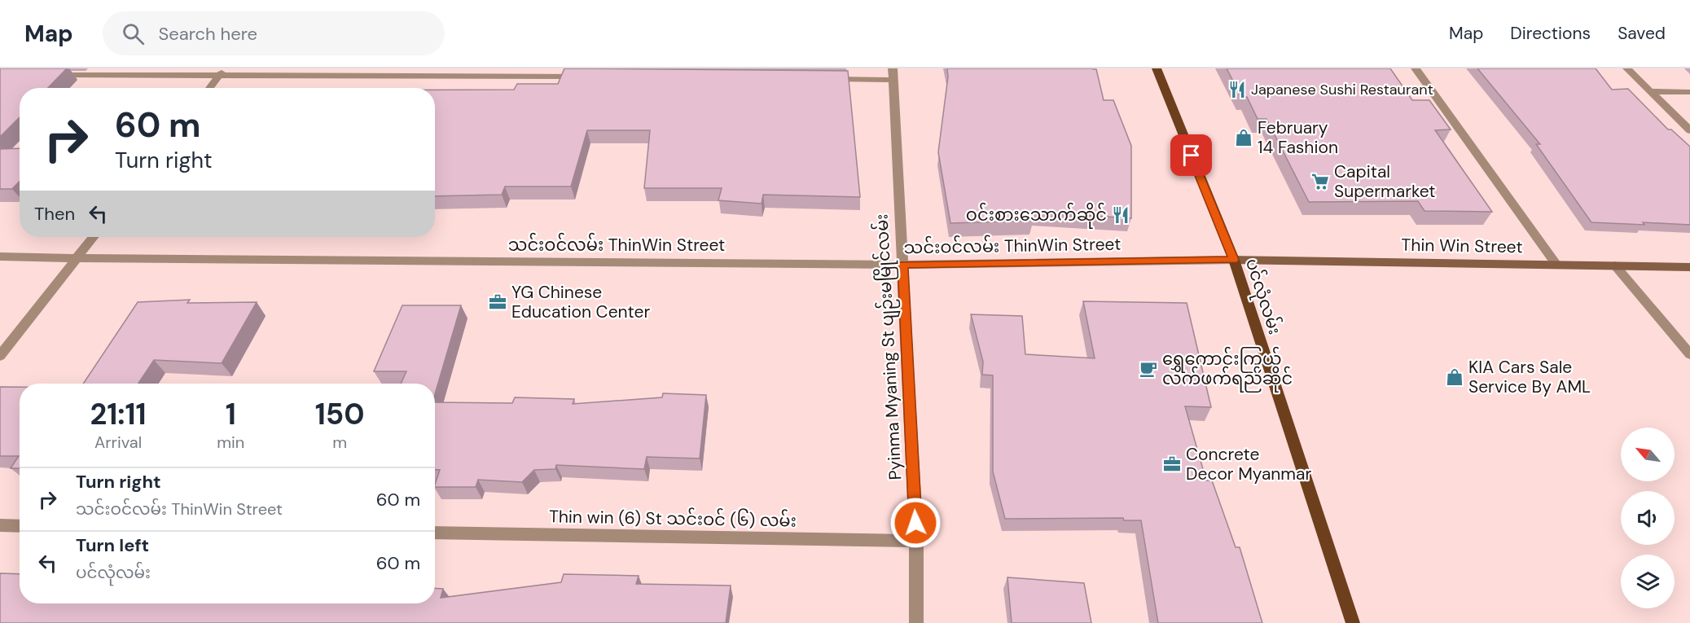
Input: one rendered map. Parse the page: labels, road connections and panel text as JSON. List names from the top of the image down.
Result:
{
  "streets": {
    "main road": ["Thin Win Street", "ပင်လုံလမ်း"],
    "street": ["သင်းဝင်လမ်း ThinWin Street", "Pyinma Myaning St ပျဉ်းမမြိုင်လမ်း", "Thin win (6) St သင်းဝင် (၆) လမ်း"]
  },
  "crossings": [
    ["သင်းဝင်လမ်း ThinWin Street", "Thin Win Street"],
    ["သင်းဝင်လမ်း ThinWin Street", "ပင်လုံလမ်း"],
    ["သင်းဝင်လမ်း ThinWin Street", "Pyinma Myaning St ပျဉ်းမမြိုင်လမ်း"],
    ["Thin Win Street", "ပင်လုံလမ်း"],
    ["Pyinma Myaning St ပျဉ်းမမြိုင်လမ်း", "Thin win (6) St သင်းဝင် (၆) လမ်း"]
  ],
  "places": {
    "restaurant": ["Japanese Sushi Restaurant", "ဝင်းစားသောက်ဆိုင်"],
    "shop": ["February 14 Fashion", "KIA Cars Sale Service By AML"],
    "supermarket": ["Capital Supermarket"],
    "office": ["YG Chinese Education Center", "Concrete Decor Myanmar"],
    "cafe": ["ရွှေကောင်းကြွယ် လက်ဖက်ရည်ဆိုင်"]
  },
  "north": "top left",
  "page": {
    "header": "Map",
    "search": "Search here",
    "nav": ["Map", "Directions", "Saved"],
    "turn": ["60 m", "Turn right"],
    "then": "Then",
    "eta": [
      "21:11",
      "Arrival",
      "1",
      "min",
      "150",
      "m"
    ],
    "list": [
      {
        "name": "Turn right",
        "note": "သင်းဝင်လမ်း ThinWin Street",
        "value": "60 m"
      },
      {
        "name": "Turn left",
        "note": "ပင်လုံလမ်း",
        "value": "60 m"
      }
    ]
  }
}
